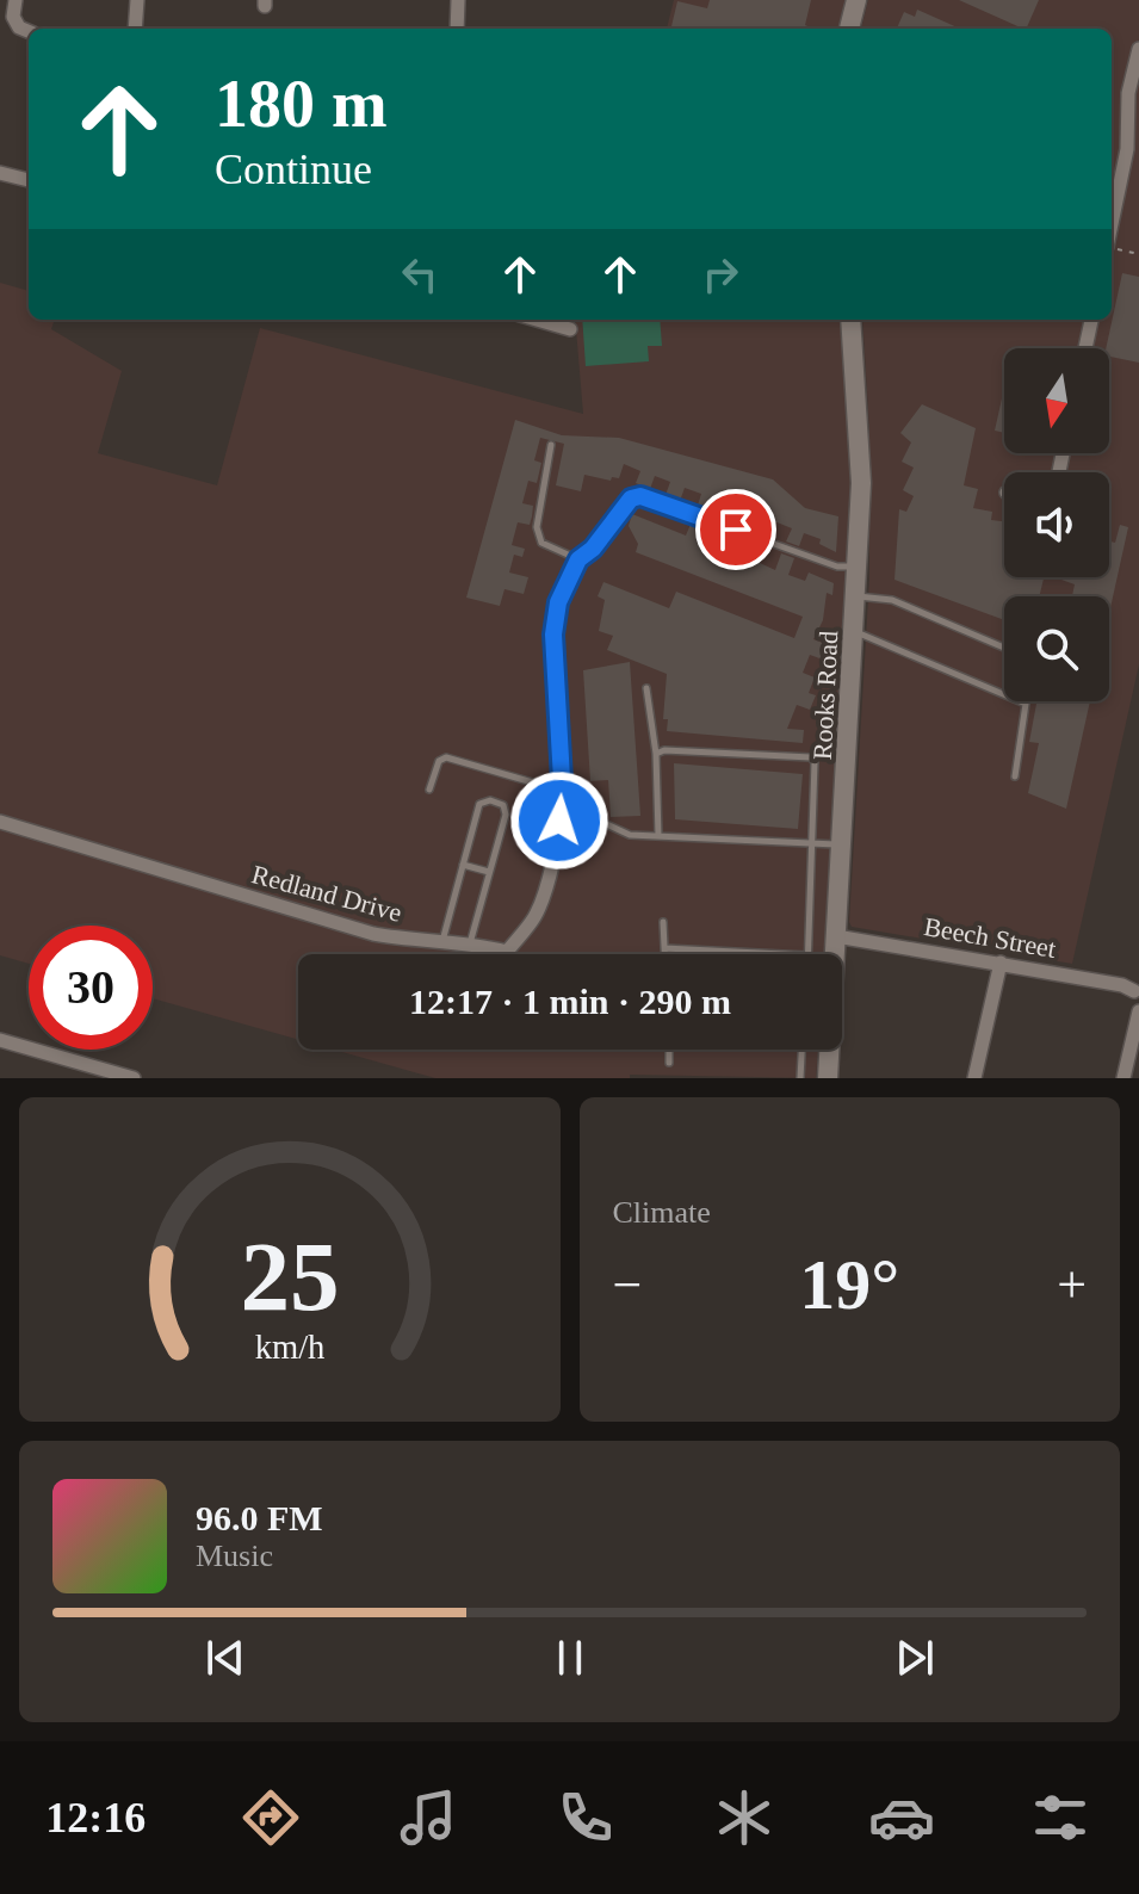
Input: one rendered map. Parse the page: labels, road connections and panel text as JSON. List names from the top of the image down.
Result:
{
  "streets": {
    "street": ["Rooks Road", "Redland Drive", "Beech Street"]
  },
  "crossings": [
    ["Rooks Road", "Beech Street"]
  ],
  "north": "bottom",
  "page": {
    "turn": ["180 m", "Continue"],
    "limit": "30",
    "trip": "12:17 · 1 min · 290 m",
    "tile": "Climate",
    "heat": ["−", "19°", "+"],
    "song": ["96.0 FM", "Music"],
    "tabs": "12:16",
    "gauge": ["25", "km/h"]
  }
}
